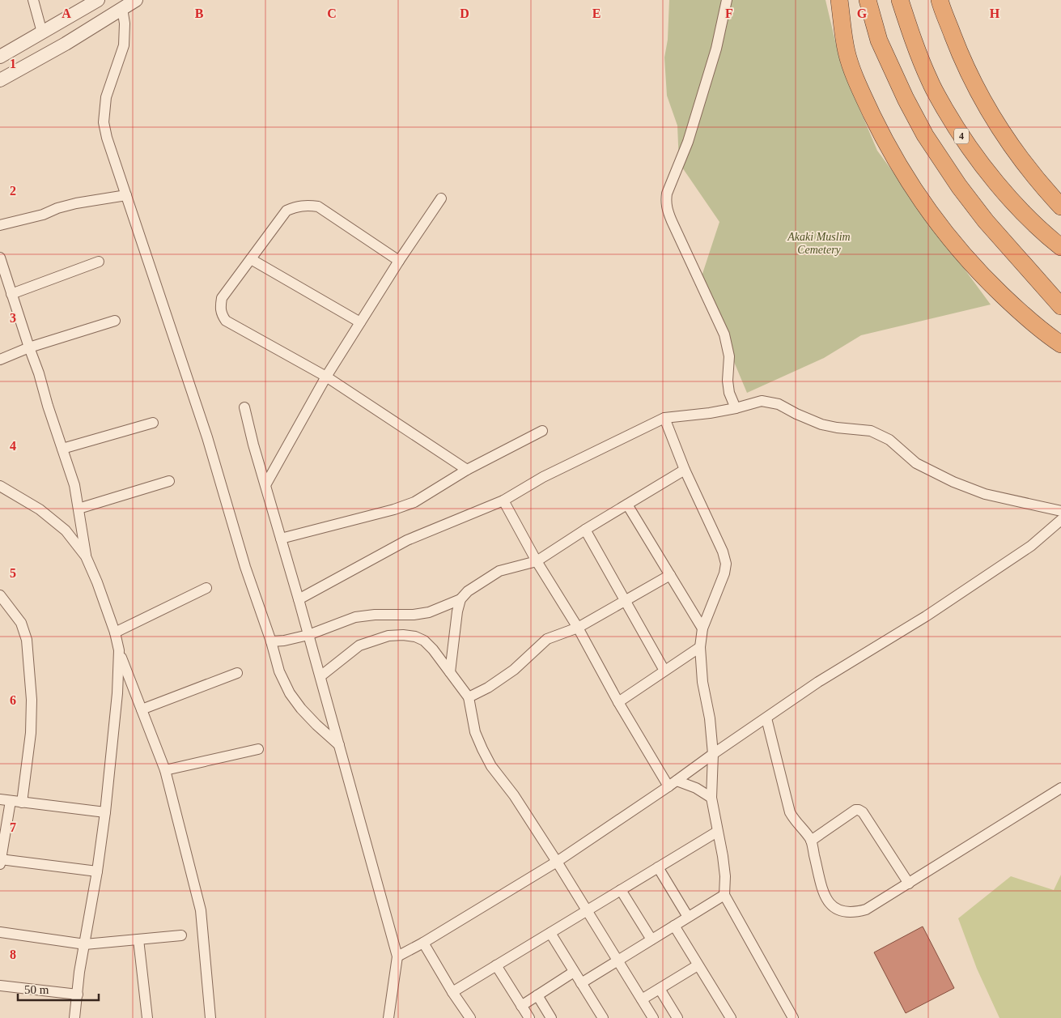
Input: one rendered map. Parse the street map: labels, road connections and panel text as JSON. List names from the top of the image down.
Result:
{
  "streets": {
    "highway": ["4"]
  },
  "parks": ["Akaki Muslim Cemetery"],
  "scale_bar": "50 m",
  "grid": {
    "columns": [
      "A",
      "B",
      "C",
      "D",
      "E",
      "F",
      "G",
      "H"
    ],
    "rows": [
      "1",
      "2",
      "3",
      "4",
      "5",
      "6",
      "7",
      "8"
    ]
  }
}
